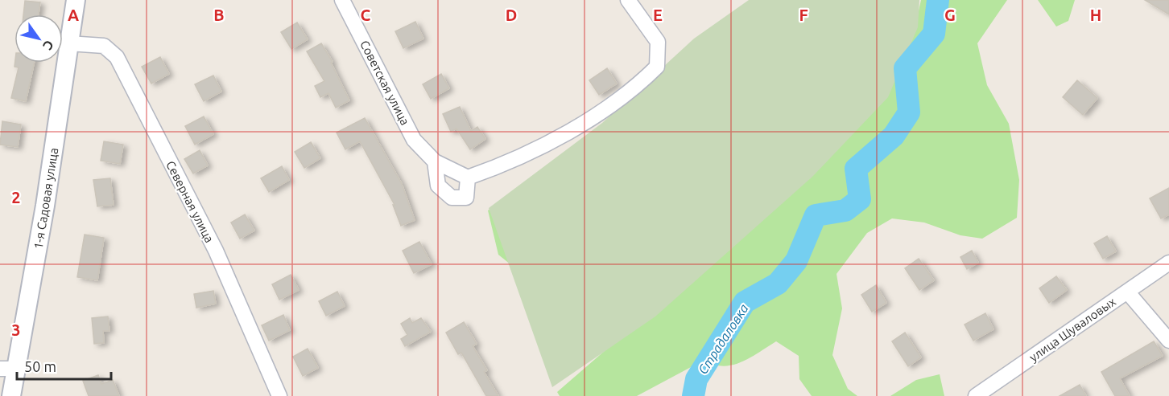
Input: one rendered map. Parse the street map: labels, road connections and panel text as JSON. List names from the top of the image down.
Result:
{
  "streets": {
    "street": [
      "Советская улица",
      "1-я Садовая улица",
      "Северная улица",
      "улица Шуваловых"
    ]
  },
  "crossings": [
    ["1-я Садовая улица", "Северная улица"]
  ],
  "water": ["Страдаловка"],
  "scale_bar": "50 m",
  "north": "bottom right",
  "grid": {
    "columns": [
      "A",
      "B",
      "C",
      "D",
      "E",
      "F",
      "G",
      "H"
    ],
    "rows": ["2", "3"]
  }
}
